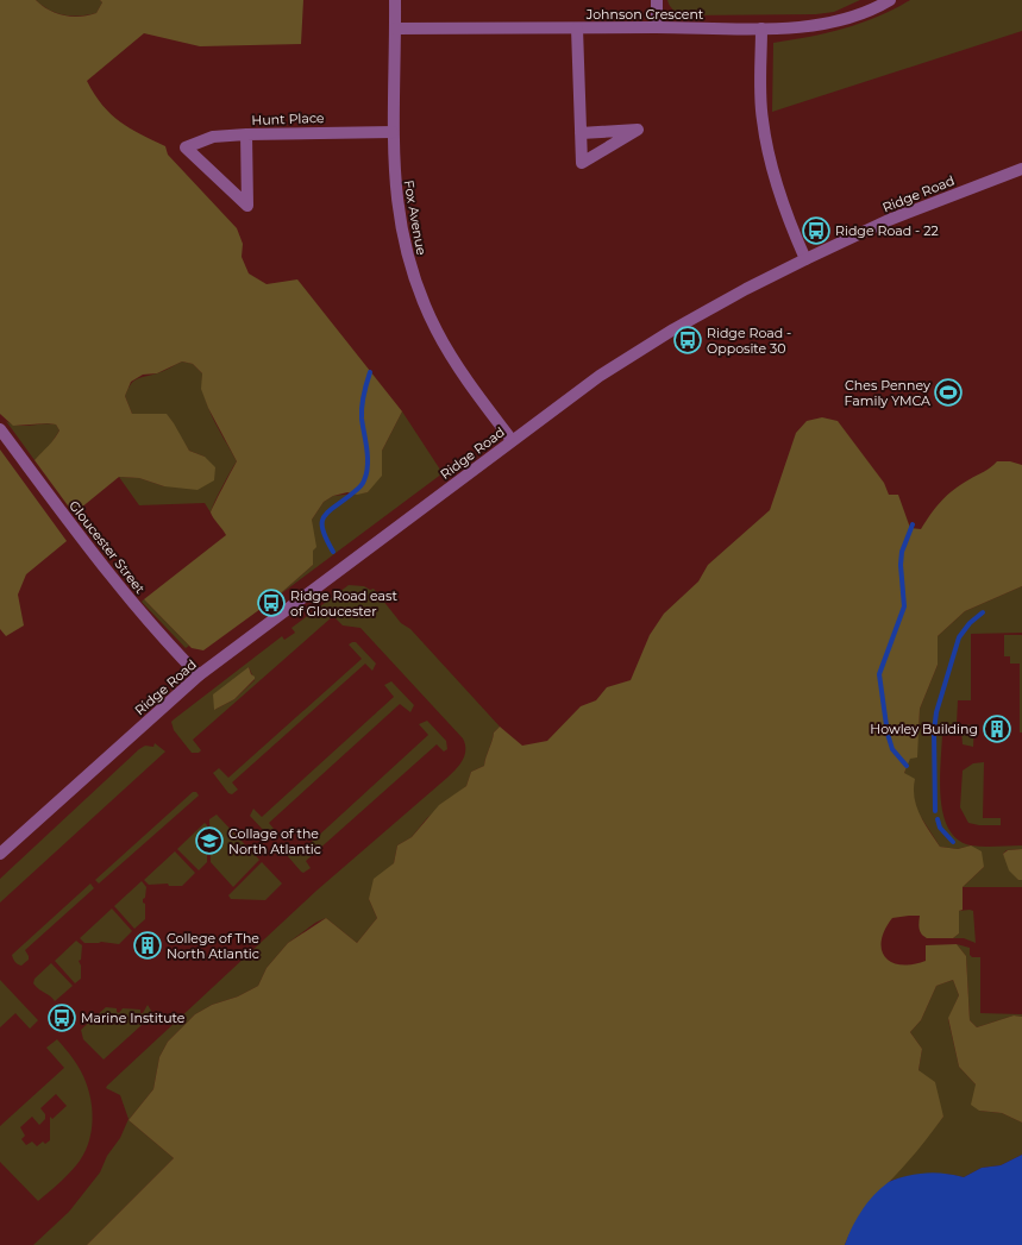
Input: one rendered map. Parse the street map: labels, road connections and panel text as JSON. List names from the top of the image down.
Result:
{
  "streets": {
    "street": [
      "Johnson Crescent",
      "Hunt Place",
      "Ridge Road",
      "Fox Avenue",
      "Gloucester Street"
    ]
  },
  "crossings": [
    ["Johnson Crescent", "Fox Avenue"],
    ["Hunt Place", "Fox Avenue"],
    ["Ridge Road", "Fox Avenue"],
    ["Ridge Road", "Gloucester Street"]
  ],
  "places": {
    "bus stop": [
      "Ridge Road - 22",
      "Ridge Road - Opposite 30",
      "Ridge Road east of Gloucester",
      "Marine Institute"
    ],
    "sports": ["Ches Penney Family YMCA"],
    "building": ["Howley Building", "College of The North Atlantic"],
    "school or university": ["Collage of the North Atlantic"]
  }
}
